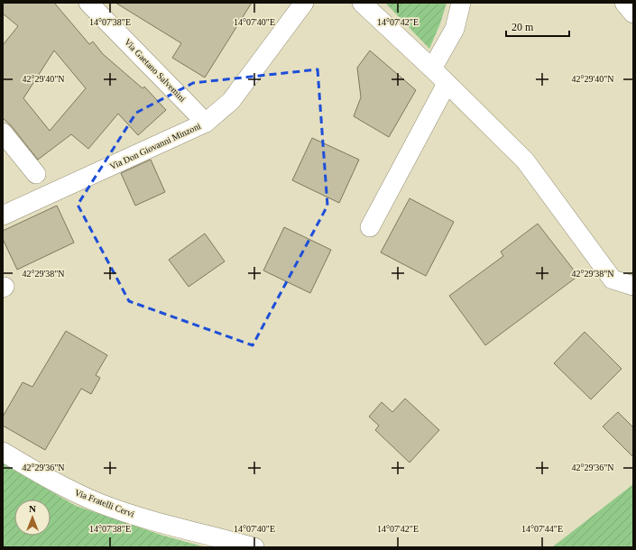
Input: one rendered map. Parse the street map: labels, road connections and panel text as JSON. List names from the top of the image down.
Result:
{
  "streets": {
    "street": ["Via Gaetano Salvemini", "Via Don Giovanni Minzoni", "Via Fratelli Cervi"]
  },
  "crossings": [
    ["Via Gaetano Salvemini", "Via Don Giovanni Minzoni"]
  ],
  "scale_bar": "20 m",
  "north": "top",
  "coordinates": [
    "14°07'38\"E",
    "14°07'40\"E",
    "14°07'42\"E",
    "42°29'40\"N",
    "42°29'38\"N",
    "42°29'36\"N",
    "14°07'44\"E"
  ]
}
